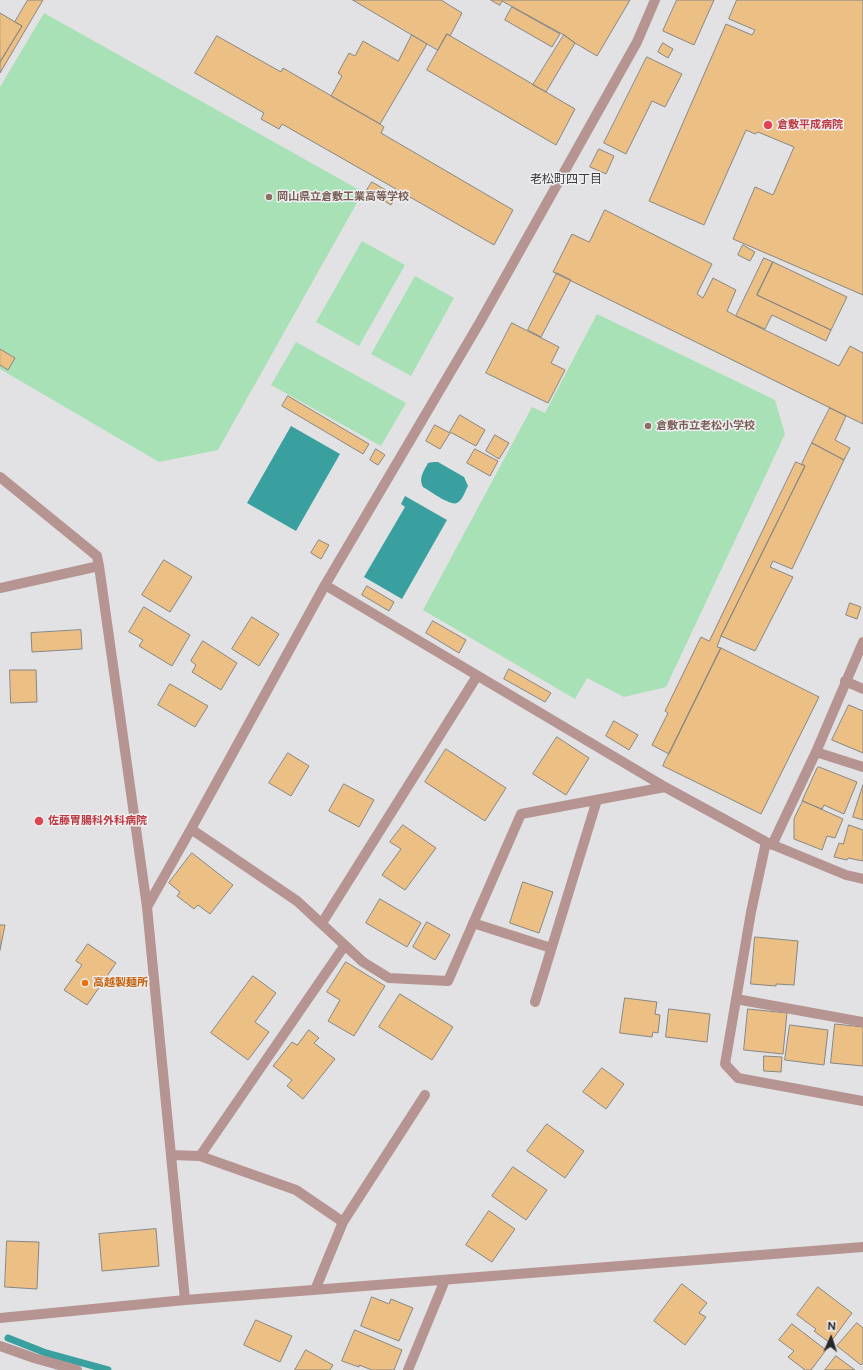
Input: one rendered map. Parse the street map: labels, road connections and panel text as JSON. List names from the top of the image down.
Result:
{
  "districts": ["老松町四丁目"],
  "places": [
    "倉敷平成病院",
    "岡山県立倉敷工業高等学校",
    "倉敷市立老松小学校",
    "佐藤胃腸科外科病院",
    "高越製麺所"
  ],
  "north": "top"
}
